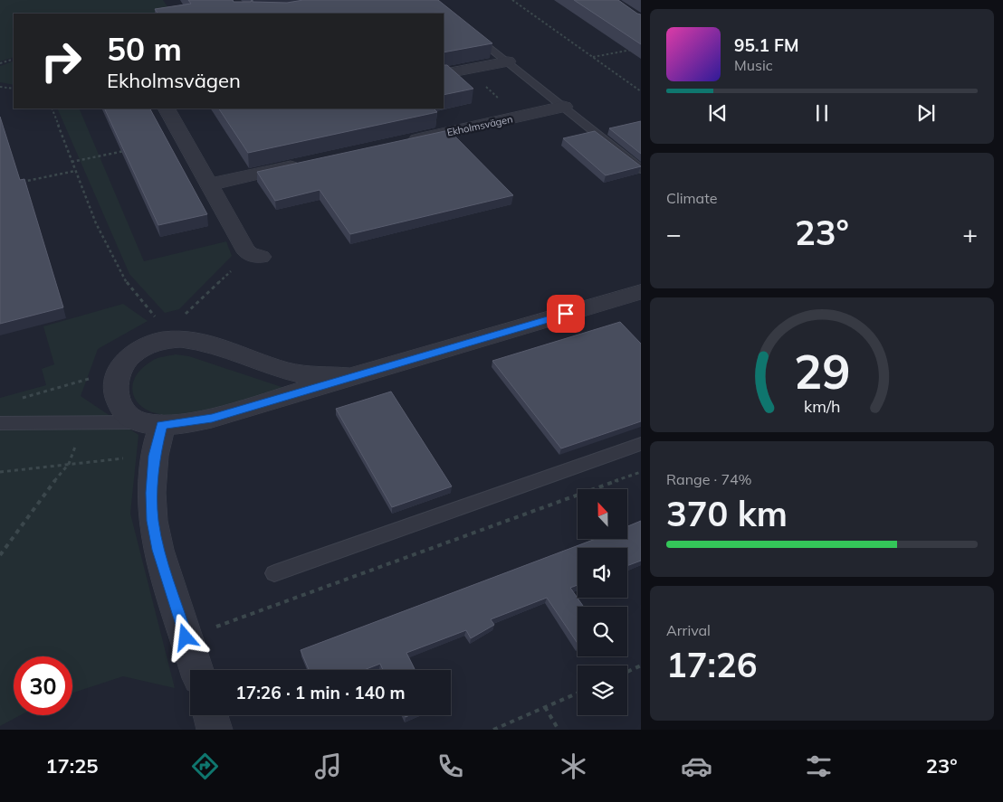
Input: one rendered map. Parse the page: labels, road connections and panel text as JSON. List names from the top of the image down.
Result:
{
  "streets": {
    "street": ["Ekholmsvägen"]
  },
  "north": "top",
  "page": {
    "turn": ["50 m", "Ekholmsvägen"],
    "song": ["95.1 FM", "Music"],
    "tile": [
      "Climate",
      ["Range · 74%", "370 km"],
      ["Arrival", "17:26"]
    ],
    "heat": ["−", "23°", "+"],
    "limit": "30",
    "trip": "17:26 · 1 min · 140 m",
    "tabs": ["17:25", "23°"],
    "gauge": ["29", "km/h"]
  }
}
